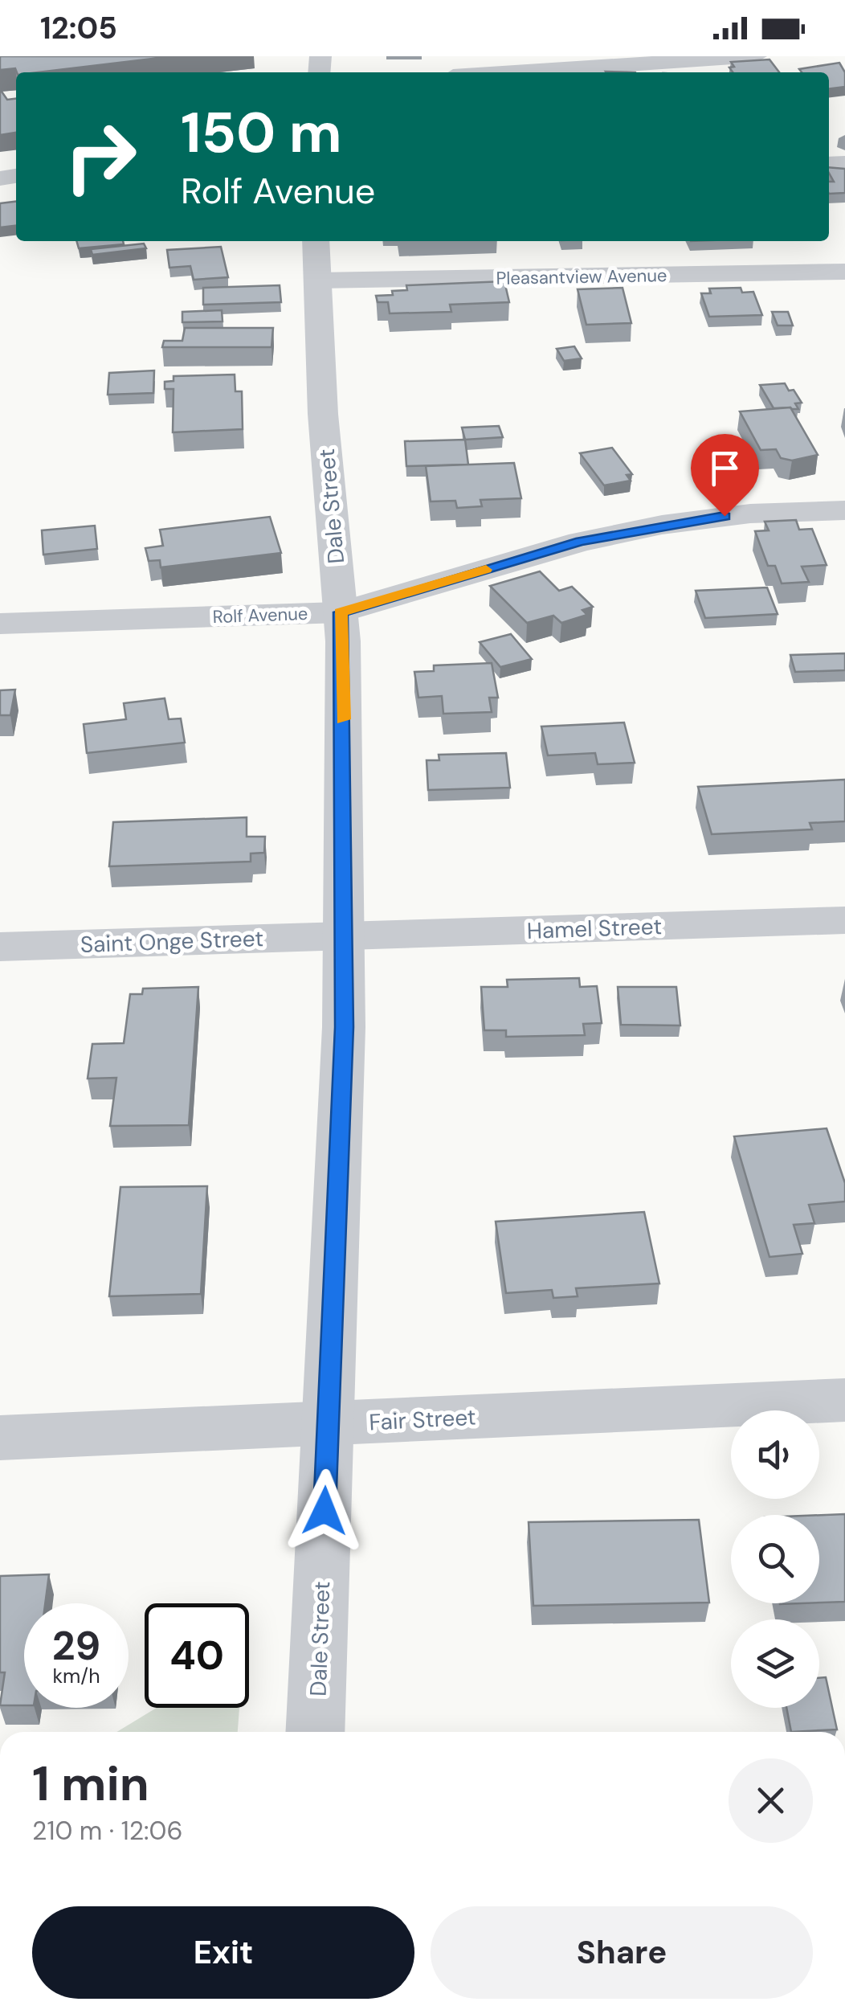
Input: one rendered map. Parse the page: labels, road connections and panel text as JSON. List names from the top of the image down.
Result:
{
  "streets": {
    "street": [
      "Pleasantview Avenue",
      "Dale Street",
      "Rolf Avenue",
      "Hamel Street",
      "Saint Onge Street",
      "Fair Street"
    ]
  },
  "crossings": [
    ["Pleasantview Avenue", "Dale Street"],
    ["Dale Street", "Rolf Avenue"],
    ["Dale Street", "Hamel Street"],
    ["Dale Street", "Saint Onge Street"],
    ["Dale Street", "Fair Street"],
    ["Hamel Street", "Saint Onge Street"]
  ],
  "page": {
    "status": "12:05",
    "turn": ["150 m", "Rolf Avenue"],
    "speed": "29 km/h",
    "limit": "40",
    "heading": ["1 min", "210 m · 12:06"],
    "buttons": ["Exit", "Share"]
  }
}
